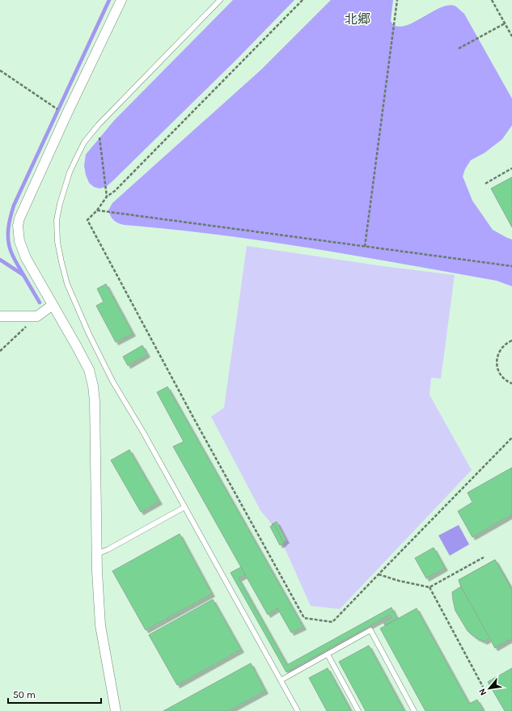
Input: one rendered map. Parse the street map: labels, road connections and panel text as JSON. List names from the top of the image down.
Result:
{
  "districts": ["北郷"],
  "scale_bar": "50 m",
  "north": "bottom left"
}
